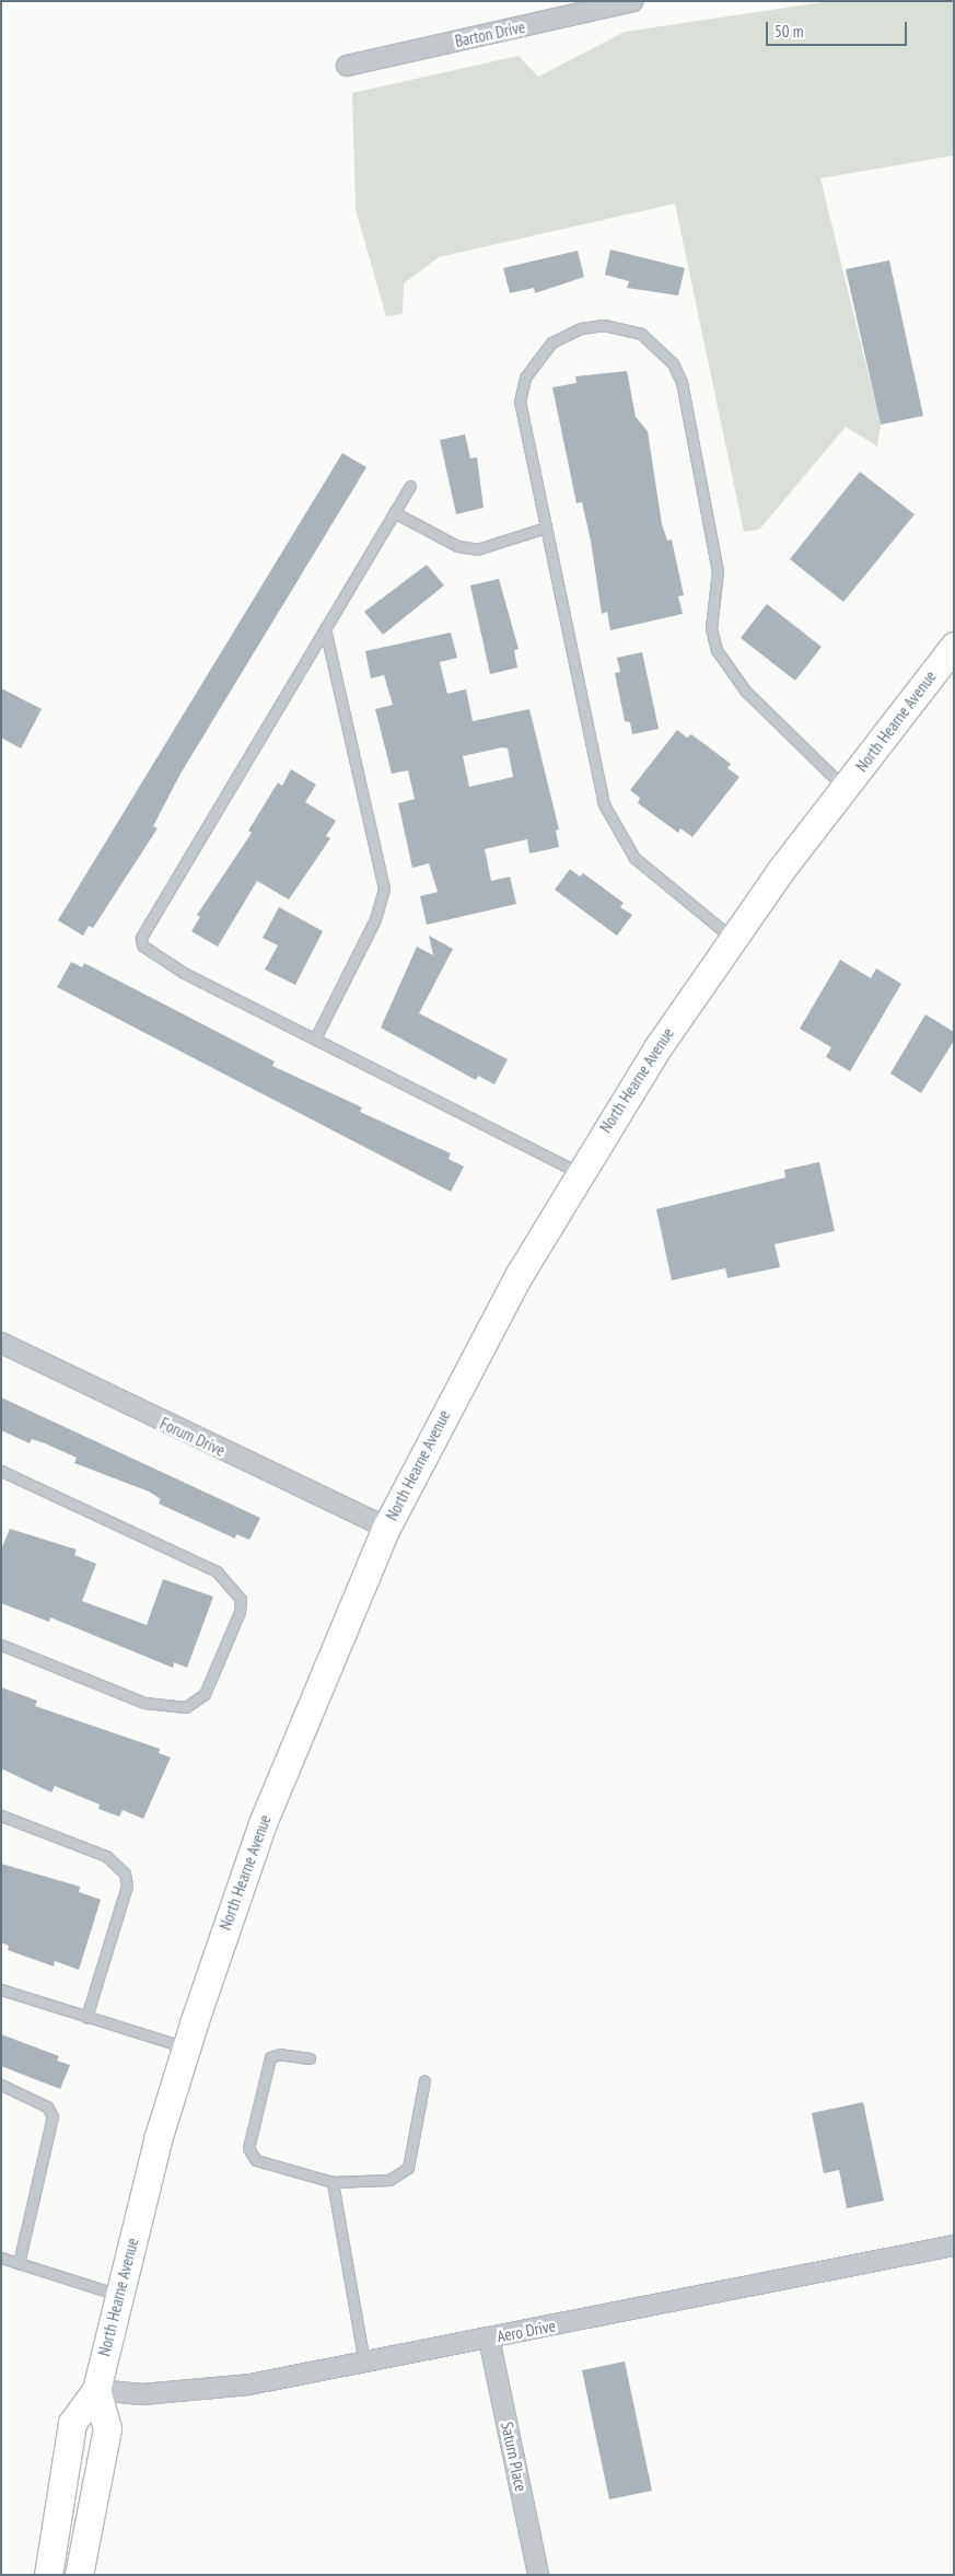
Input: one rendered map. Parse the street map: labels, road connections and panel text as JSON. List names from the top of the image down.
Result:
{
  "streets": {
    "main road": ["North Hearne Avenue"],
    "street": [
      "Barton Drive",
      "Forum Drive",
      "Aero Drive",
      "Saturn Place"
    ]
  },
  "crossings": [
    ["North Hearne Avenue", "Forum Drive"],
    ["North Hearne Avenue", "Aero Drive"],
    ["Aero Drive", "Saturn Place"]
  ],
  "scale_bar": "50 m"
}
